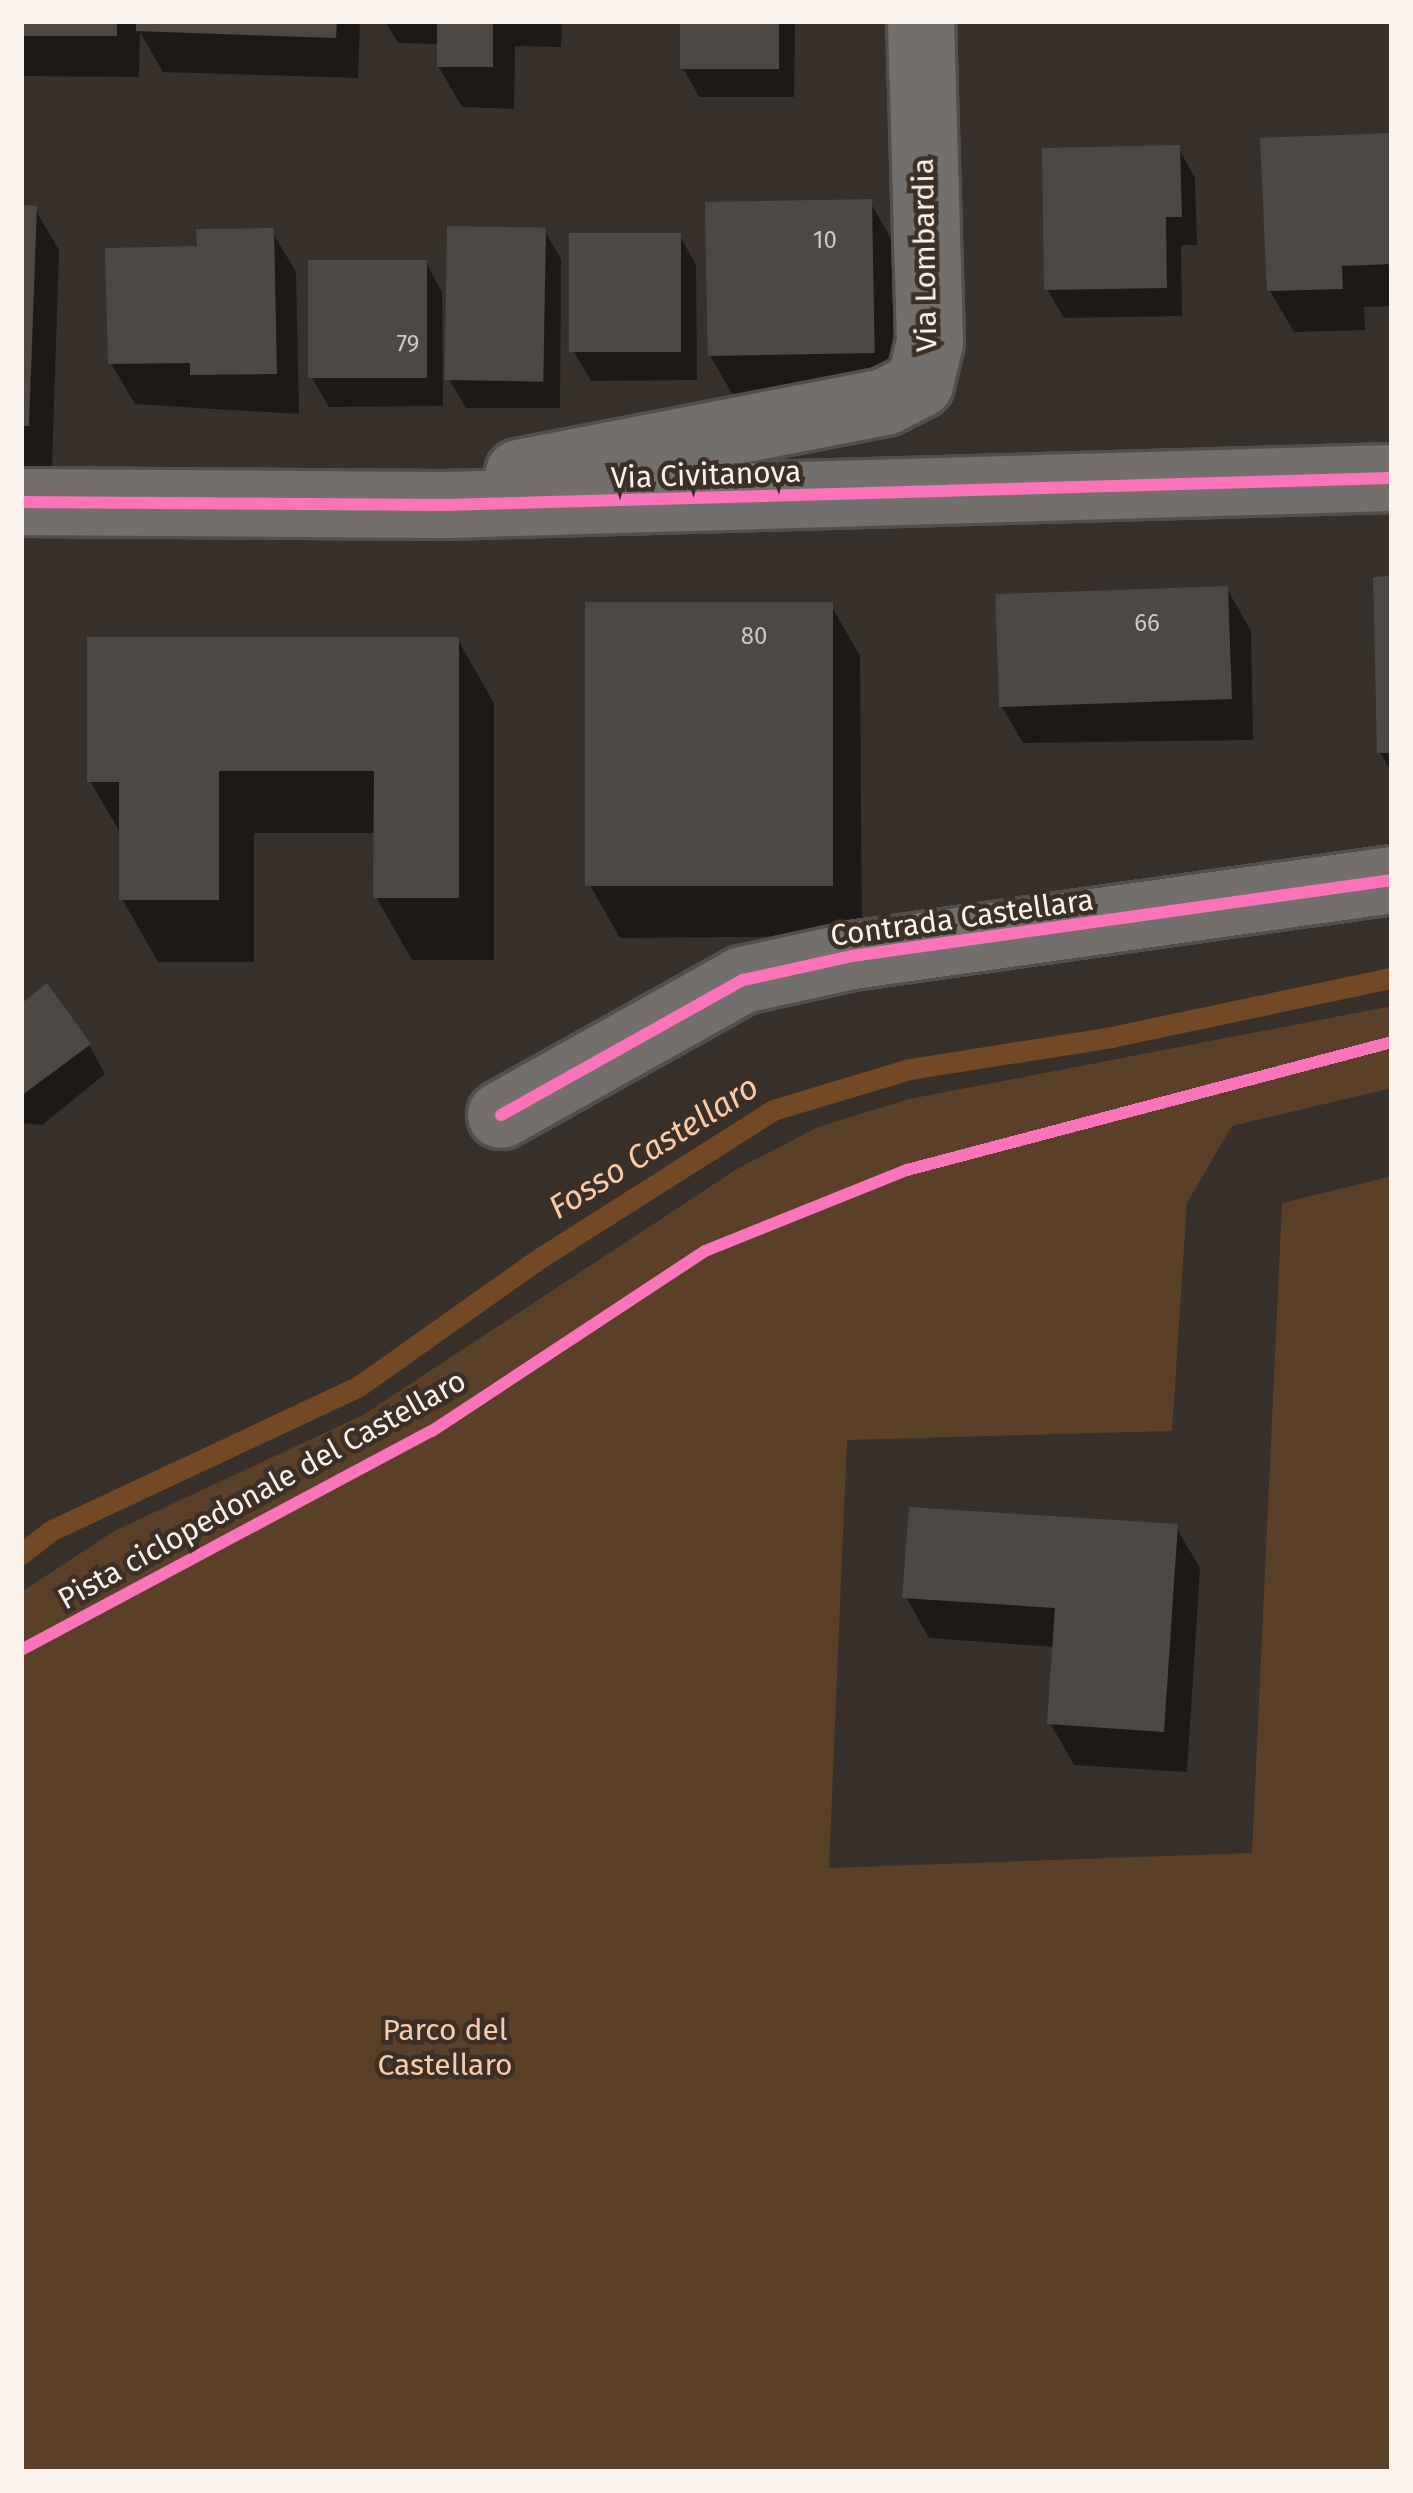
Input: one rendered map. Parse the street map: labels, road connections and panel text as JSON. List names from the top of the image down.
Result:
{
  "streets": {
    "street": ["Via Lombardia", "Via Civitanova", "Contrada Castellara"],
    "cycle path": ["Pista ciclopedonale del Castellaro"]
  },
  "crossings": [
    ["Via Lombardia", "Via Civitanova"]
  ],
  "water": ["Fosso Castellaro"],
  "parks": ["Parco del Castellaro"],
  "house_numbers": [
    "10",
    "79",
    "66",
    "80"
  ]
}
